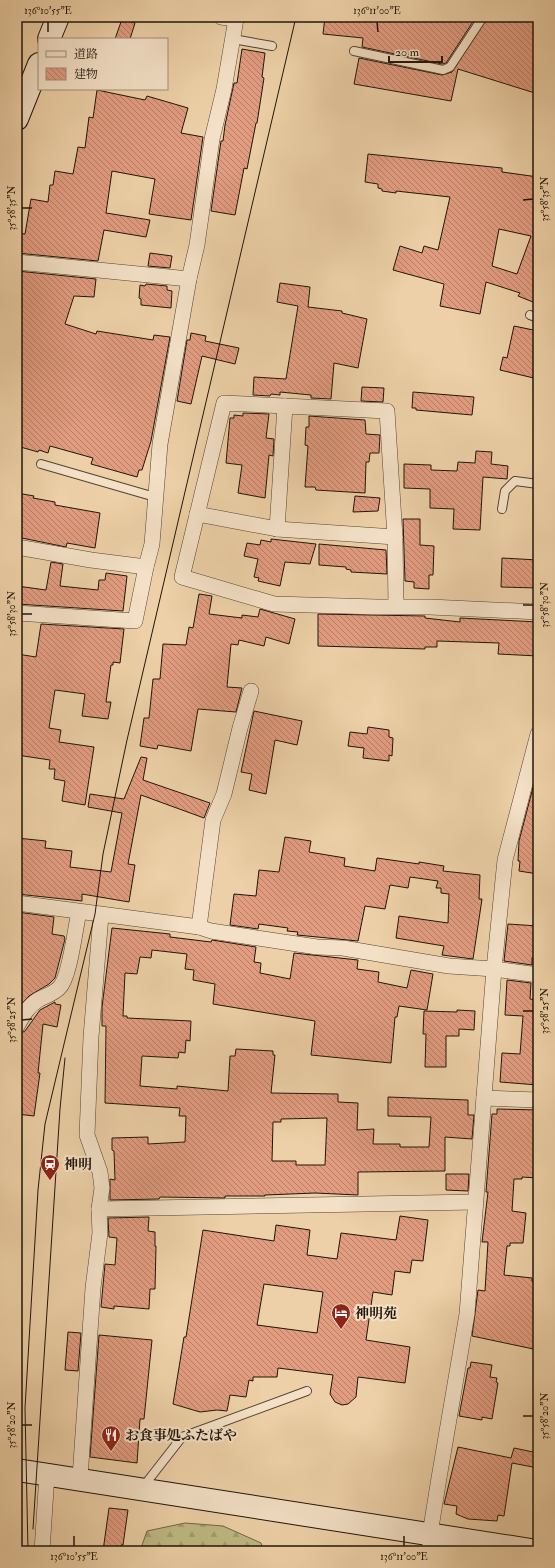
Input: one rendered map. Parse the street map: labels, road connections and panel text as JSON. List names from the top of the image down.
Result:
{
  "places": {
    "station": ["神明"],
    "hotel": ["神明苑"],
    "restaurant": ["お食事処ふたばや"]
  },
  "legend": ["道路", "建物"],
  "scale_bar": "20 m",
  "coordinates": [
    "136°10'55\"E",
    "136°11'00\"E",
    "35°58'35\"N",
    "35°58'30\"N",
    "35°58'25\"N",
    "35°58'20\"N"
  ]
}
